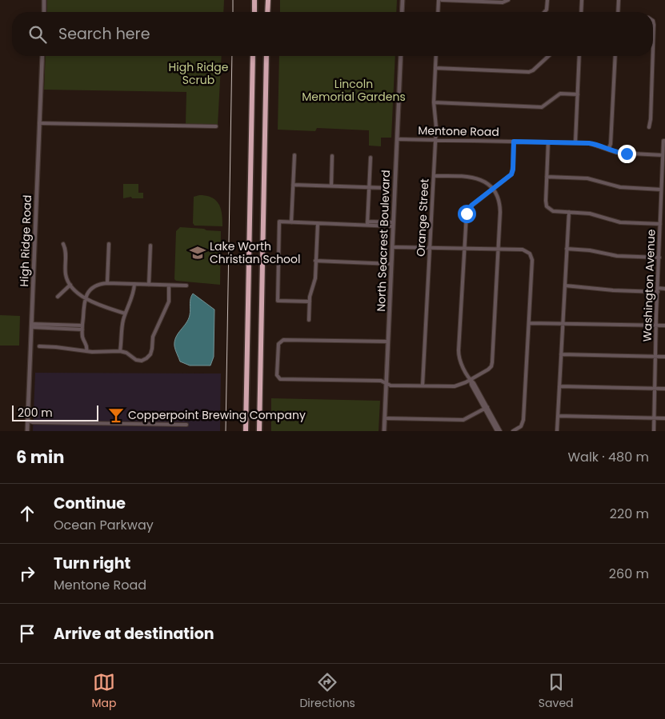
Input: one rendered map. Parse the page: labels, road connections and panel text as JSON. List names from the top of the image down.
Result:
{
  "streets": {
    "street": [
      "Mentone Road",
      "Orange Street",
      "High Ridge Road",
      "North Seacrest Boulevard",
      "Washington Avenue"
    ]
  },
  "crossings": [
    ["Mentone Road", "Orange Street"],
    ["Mentone Road", "North Seacrest Boulevard"],
    ["Mentone Road", "Washington Avenue"]
  ],
  "parks": ["High Ridge Scrub", "Lincoln Memorial Gardens"],
  "places": {
    "school or university": ["Lake Worth Christian School"],
    "bar": ["Copperpoint Brewing Company"]
  },
  "scale_bar": "200 m",
  "page": {
    "search": "Search here",
    "scale": "200 m",
    "heading": ["6 min", "Walk · 480 m"],
    "list": [
      ["Continue", "Ocean Parkway", "220 m"],
      ["Turn right", "Mentone Road", "260 m"],
      "Arrive at destination"
    ],
    "nav": ["Map", "Directions", "Saved"]
  }
}
